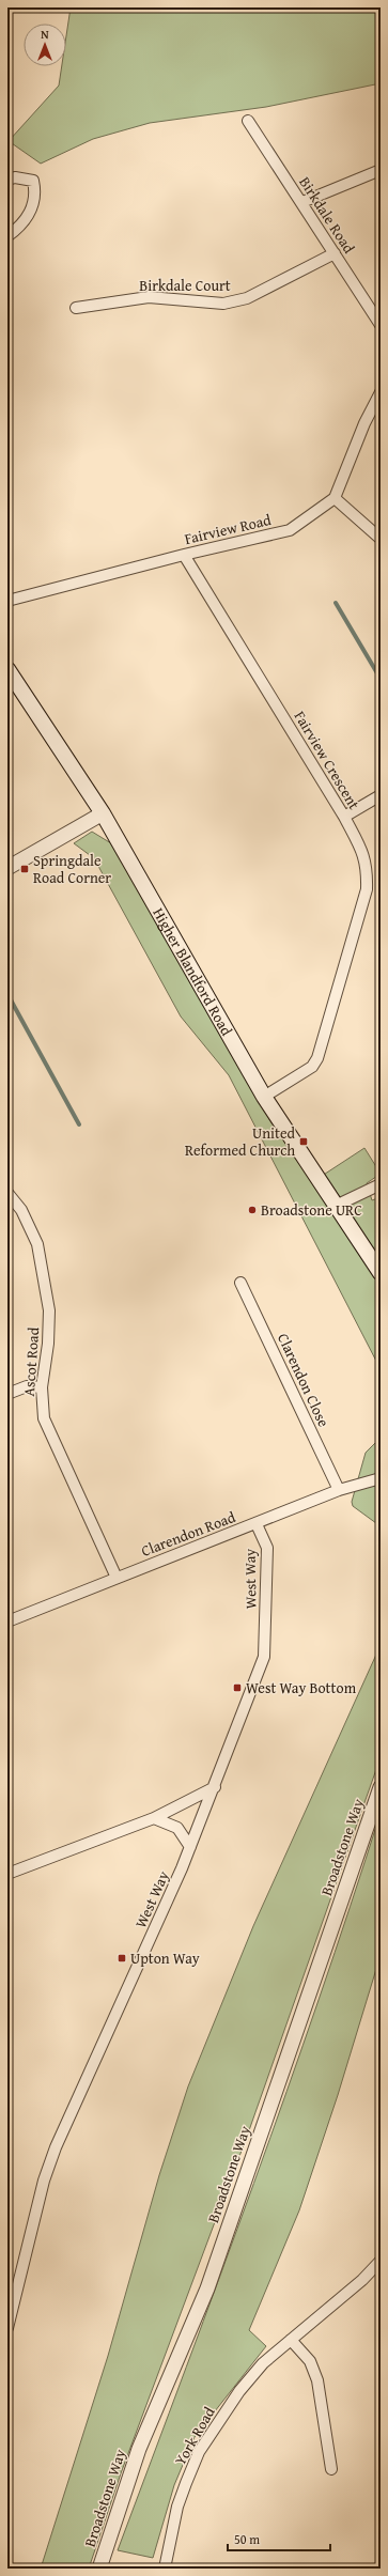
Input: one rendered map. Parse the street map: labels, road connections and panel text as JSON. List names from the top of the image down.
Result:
{
  "streets": {
    "main road": ["Higher Blandford Road"],
    "street": [
      "Birkdale Road",
      "Birkdale Court",
      "Fairview Road",
      "Fairview Crescent",
      "Ascot Road",
      "Clarendon Close",
      "Clarendon Road",
      "West Way",
      "Broadstone Way",
      "York Road"
    ]
  },
  "crossings": [
    ["Birkdale Road", "Birkdale Court"],
    ["Fairview Road", "Fairview Crescent"],
    ["Fairview Crescent", "Higher Blandford Road"],
    ["Ascot Road", "Clarendon Road"],
    ["Clarendon Close", "Clarendon Road"],
    ["Clarendon Road", "West Way"]
  ],
  "places": {
    "transit": [
      "Springdale Road Corner",
      "United Reformed Church",
      "West Way Bottom",
      "Upton Way"
    ],
    "other": ["Broadstone URC"]
  },
  "scale_bar": "50 m",
  "north": "top"
}
